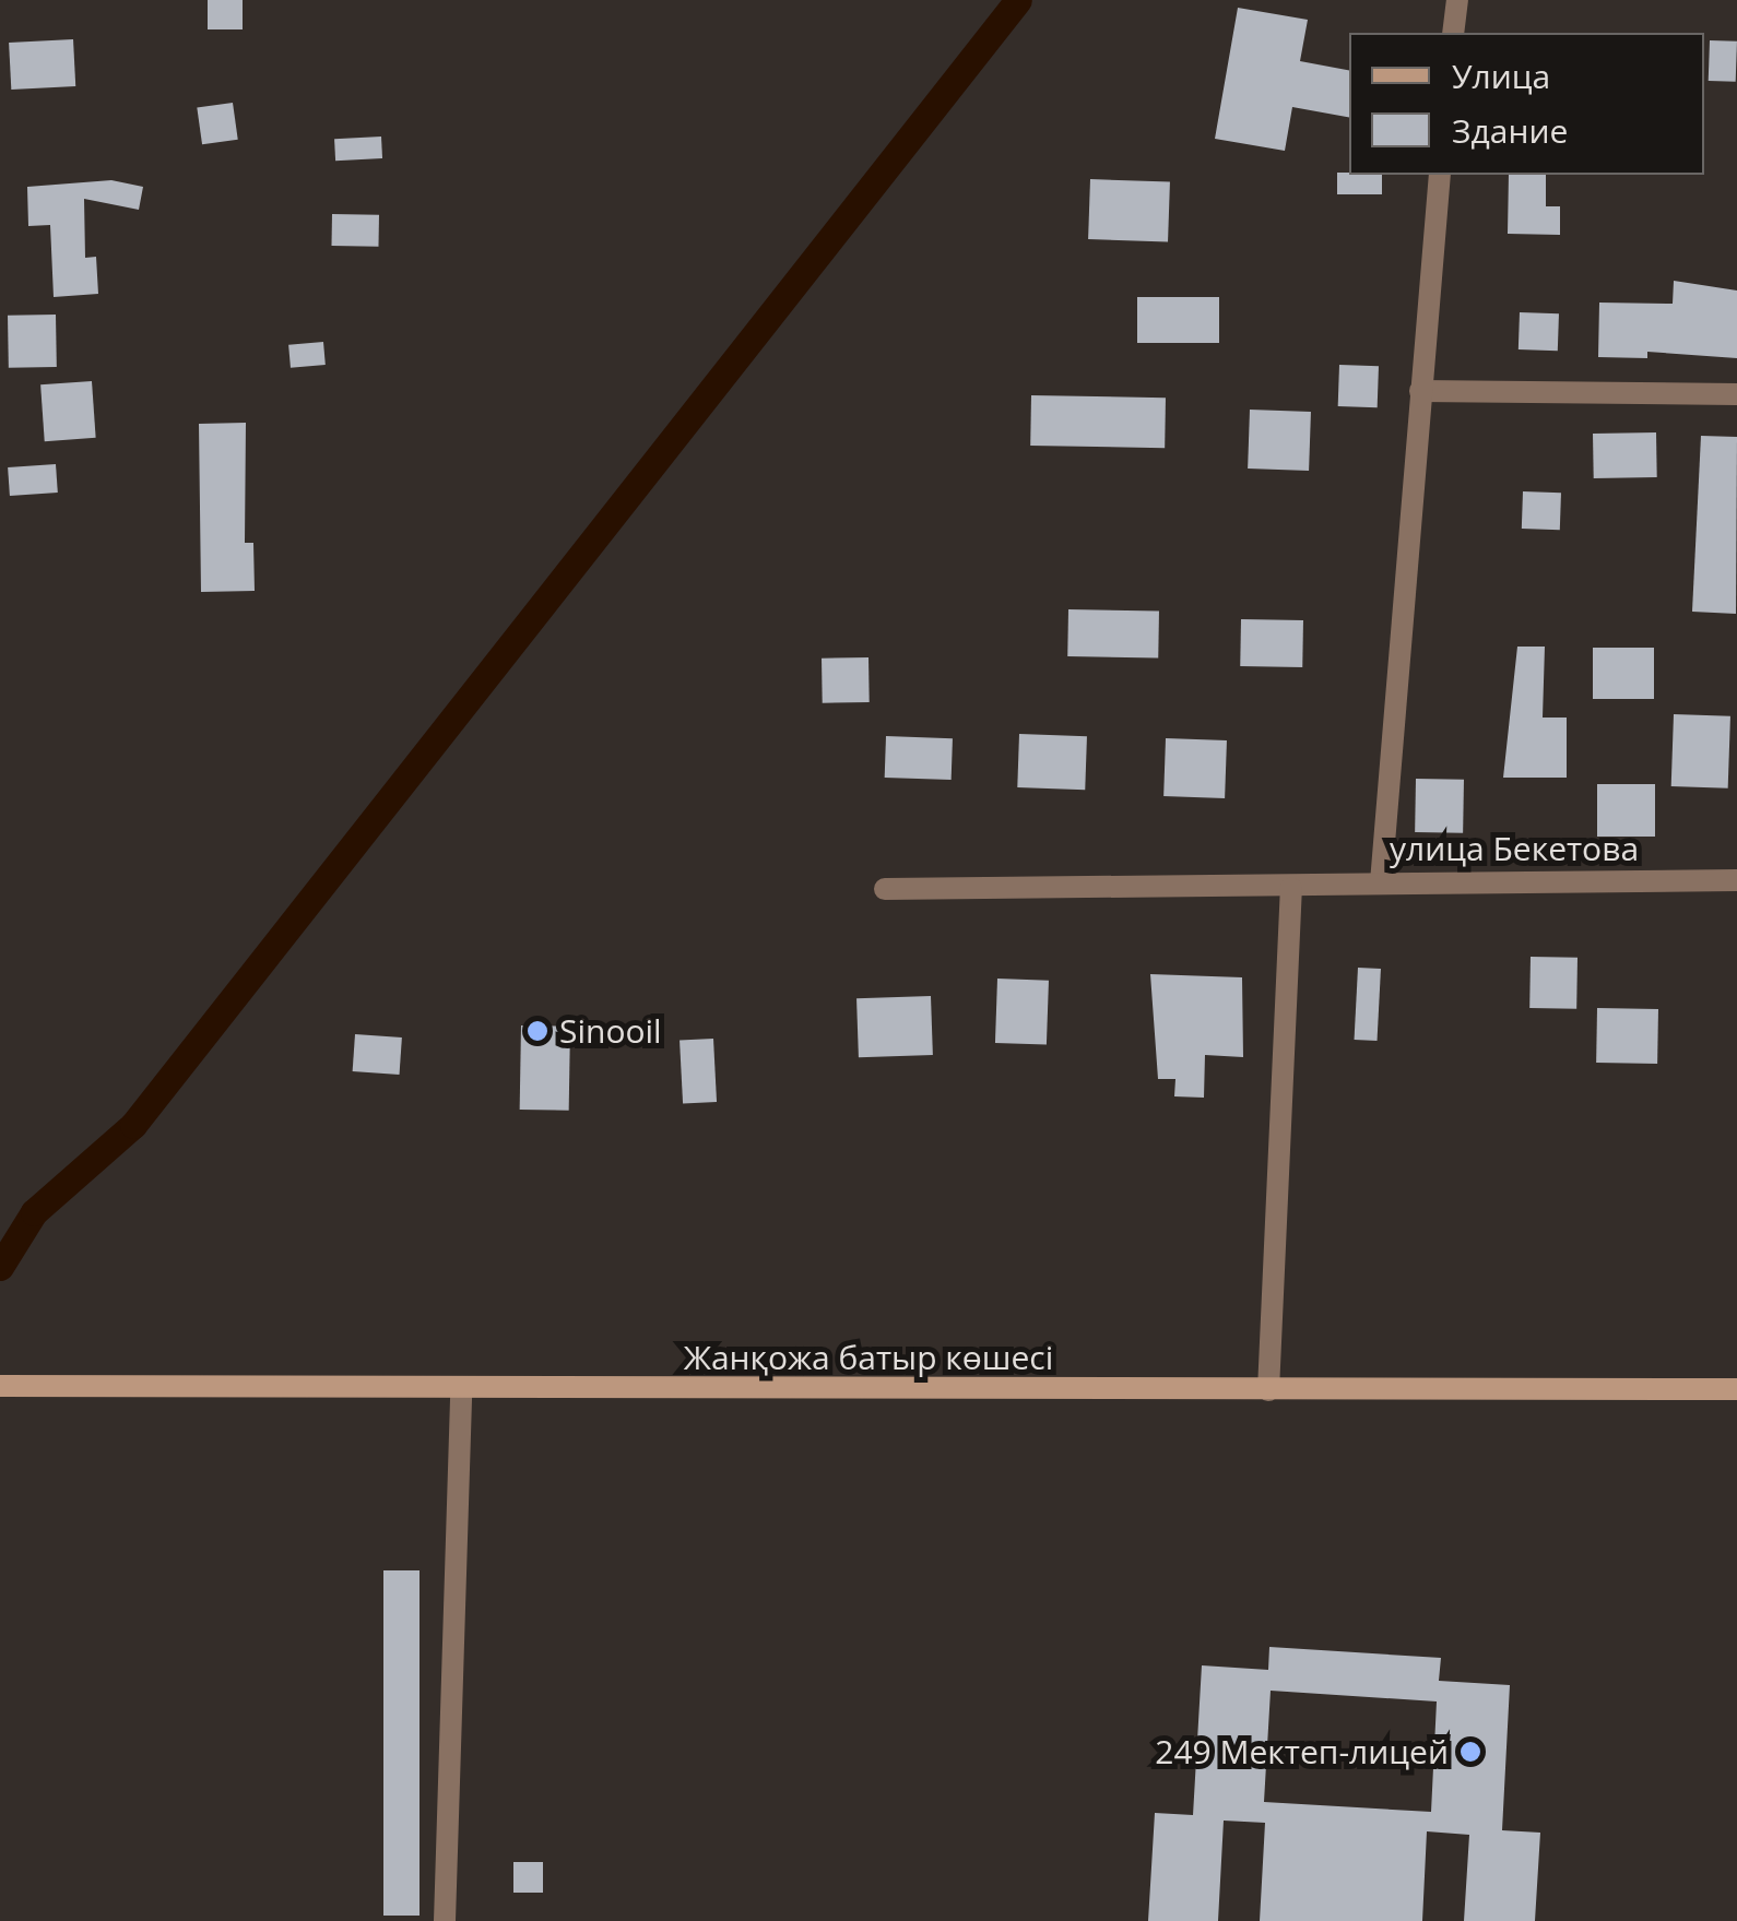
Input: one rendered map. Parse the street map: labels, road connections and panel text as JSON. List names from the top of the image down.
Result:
{
  "streets": {
    "street": ["улица Бекетова", "Жанқожа батыр көшесі"]
  },
  "places": ["Sinooil", "249 Мектеп-лицей"],
  "legend": ["Улица", "Здание"]
}
